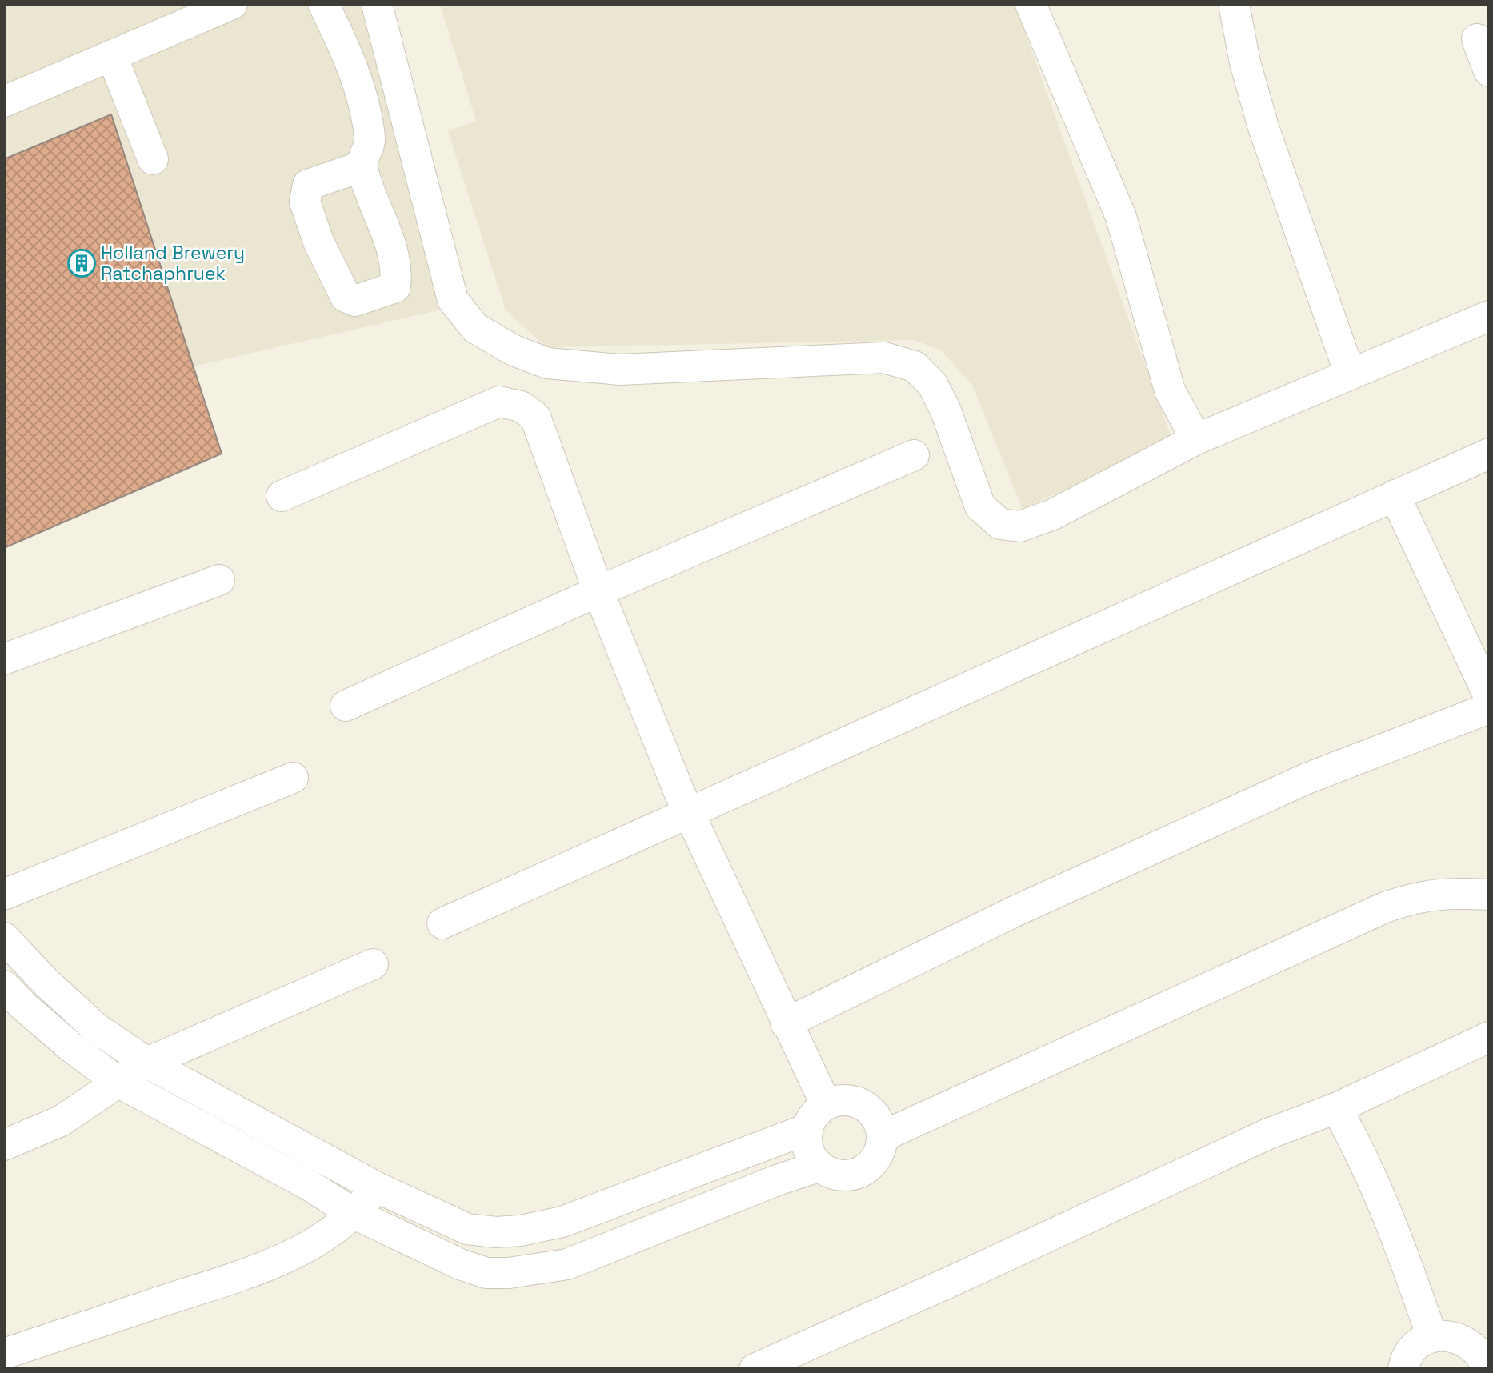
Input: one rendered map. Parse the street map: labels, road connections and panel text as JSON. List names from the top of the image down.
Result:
{
  "places": {
    "building": ["Holland Brewery Ratchaphruek"]
  }
}
